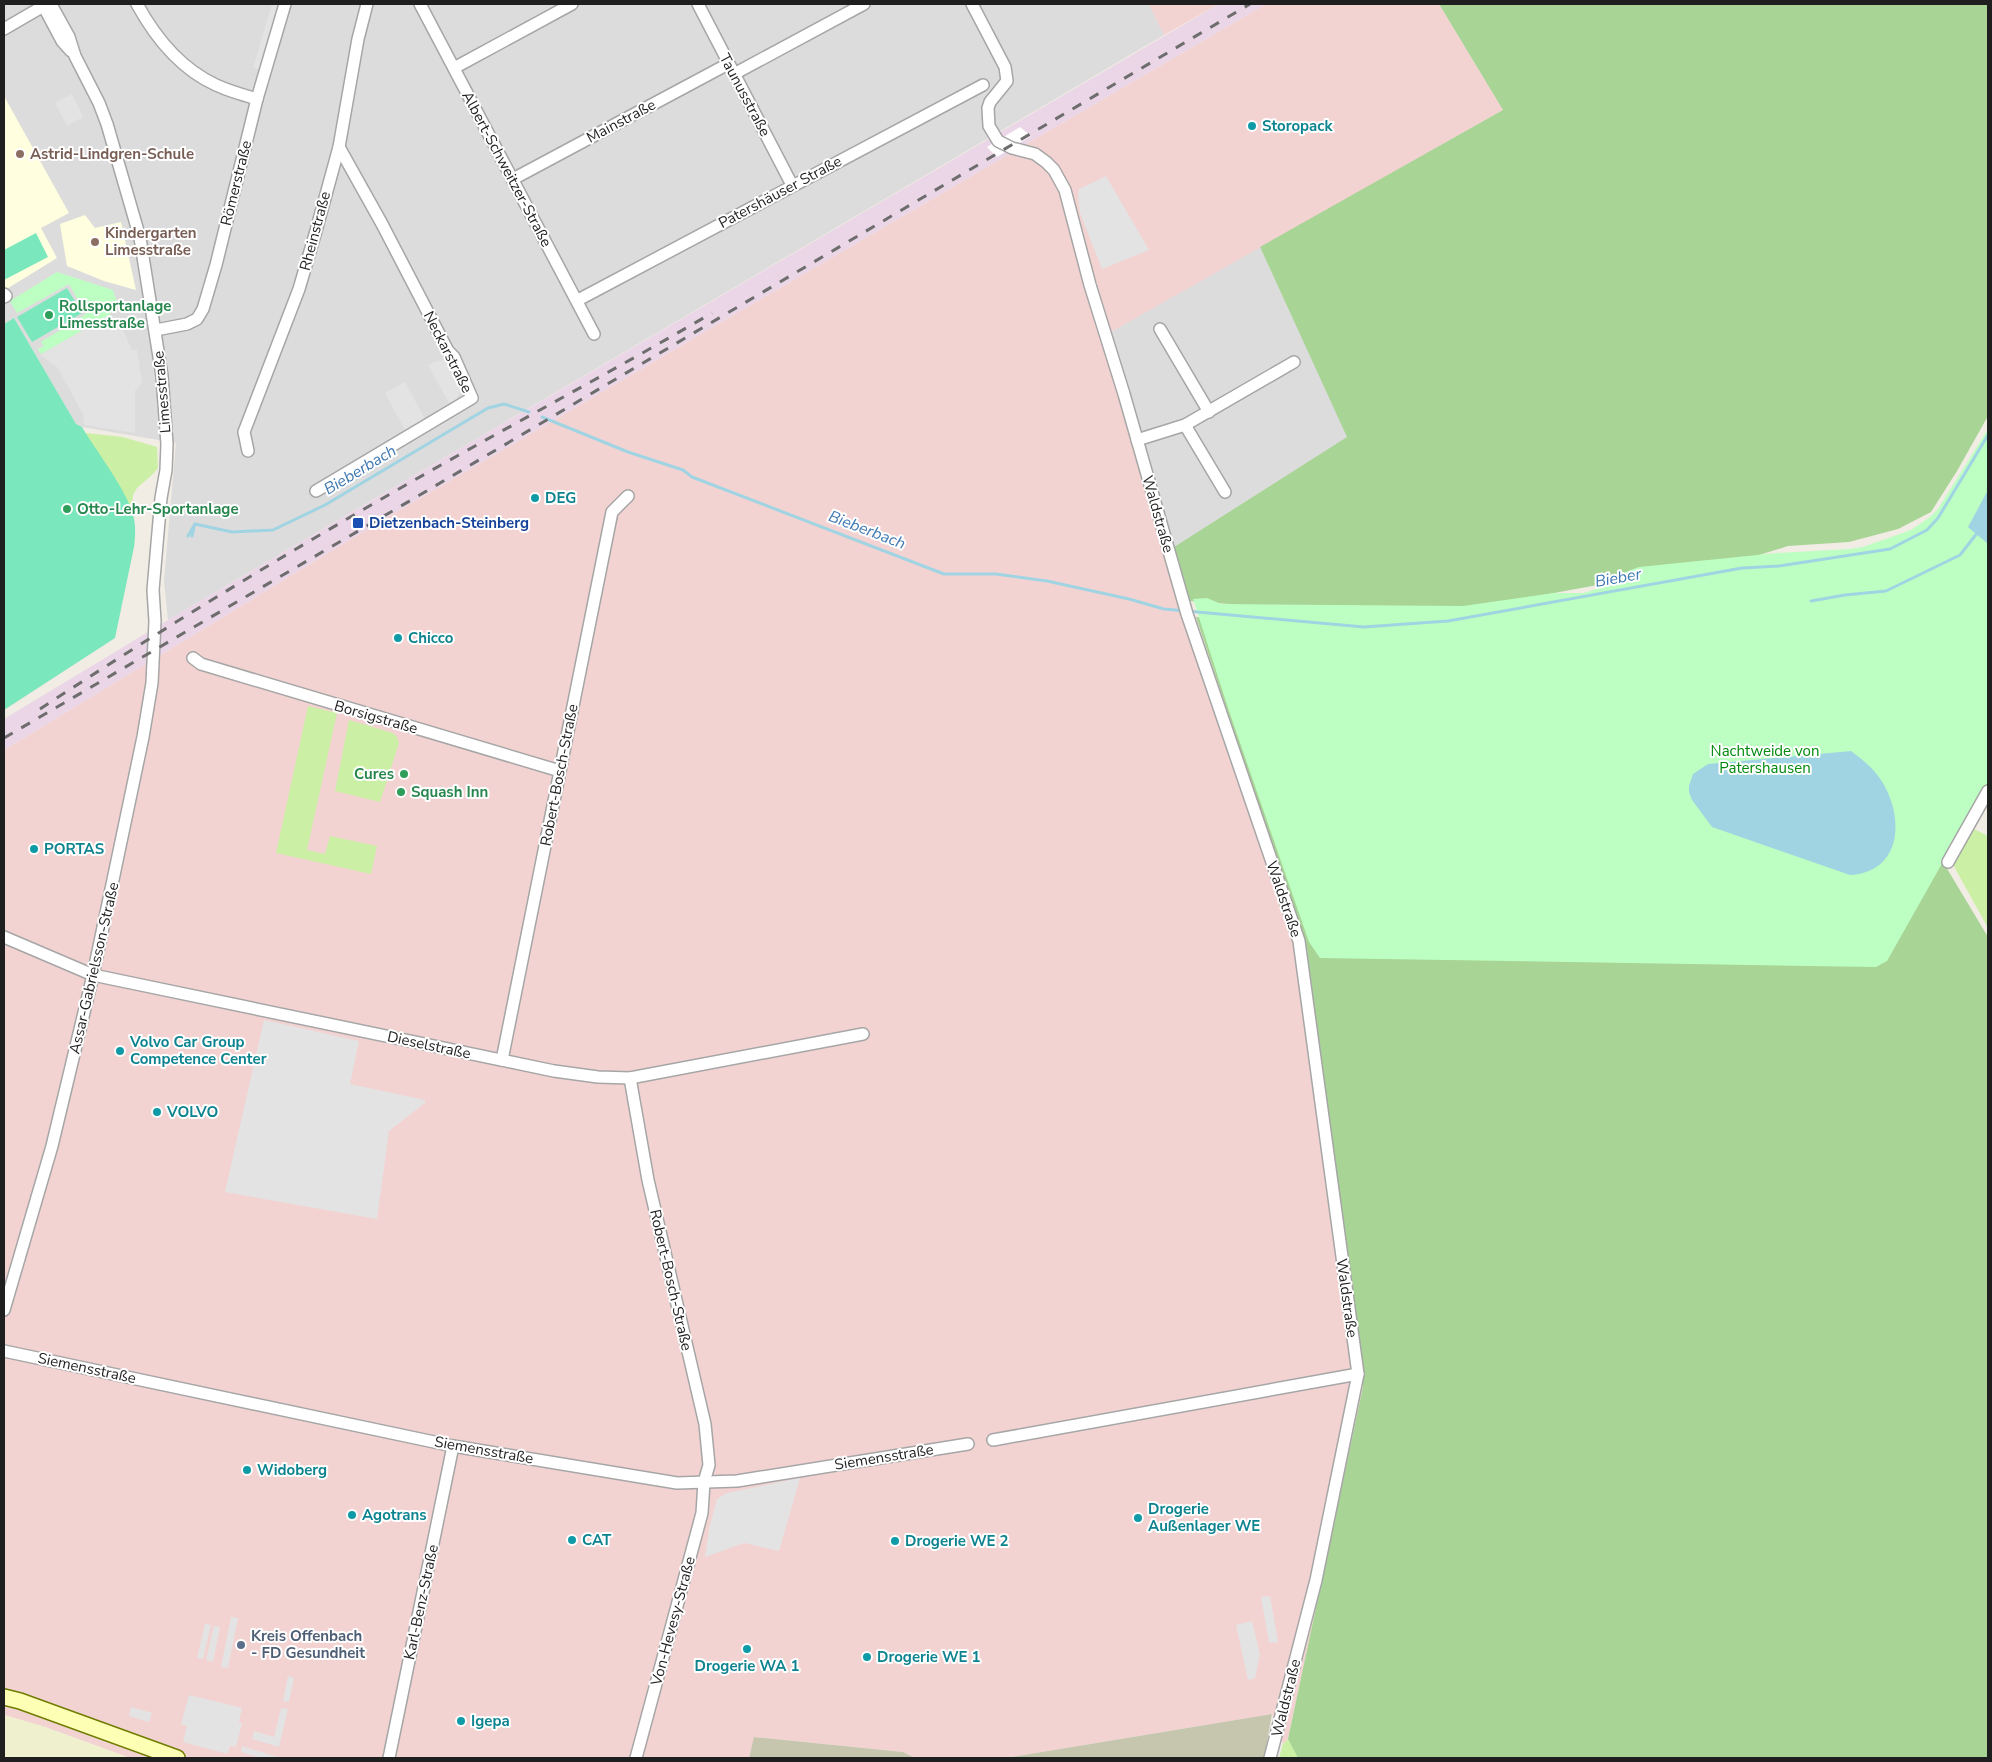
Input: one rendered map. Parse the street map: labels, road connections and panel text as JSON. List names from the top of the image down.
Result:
{
  "streets": {
    "street": [
      "Taunusstraße",
      "Mainstraße",
      "Albert-Schweitzer-Straße",
      "Römerstraße",
      "Patershäuser Straße",
      "Rheinstraße",
      "Neckarstraße",
      "Limesstraße",
      "Waldstraße",
      "Borsigstraße",
      "Robert-Bosch-Straße",
      "Assar-Gabrielsson-Straße",
      "Dieselstraße",
      "Siemensstraße",
      "Karl-Benz-Straße",
      "Von-Hevesy-Straße"
    ]
  },
  "crossings": [
    ["Taunusstraße", "Mainstraße"],
    ["Taunusstraße", "Patershäuser Straße"],
    ["Mainstraße", "Albert-Schweitzer-Straße"],
    ["Albert-Schweitzer-Straße", "Patershäuser Straße"],
    ["Römerstraße", "Limesstraße"],
    ["Rheinstraße", "Neckarstraße"],
    ["Limesstraße", "Assar-Gabrielsson-Straße"],
    ["Borsigstraße", "Robert-Bosch-Straße"],
    ["Robert-Bosch-Straße", "Dieselstraße"],
    ["Robert-Bosch-Straße", "Siemensstraße"],
    ["Robert-Bosch-Straße", "Von-Hevesy-Straße"],
    ["Assar-Gabrielsson-Straße", "Dieselstraße"],
    ["Siemensstraße", "Karl-Benz-Straße"],
    ["Siemensstraße", "Von-Hevesy-Straße"]
  ],
  "water": ["Bieberbach", "Bieber"],
  "parks": ["Nachtweide von Patershausen"],
  "places": {
    "other": [
      "Storopack",
      "Astrid-Lindgren-Schule",
      "Kindergarten Limesstraße",
      "Rollsportanlage Limesstraße",
      "DEG",
      "Otto-Lehr-Sportanlage",
      "Chicco",
      "Cures",
      "Squash Inn",
      "PORTAS",
      "Volvo Car Group Competence Center",
      "VOLVO",
      "Widoberg",
      "Agotrans",
      "Drogerie Außenlager WE",
      "CAT",
      "Drogerie WE 2",
      "Kreis Offenbach - FD Gesundheit",
      "Drogerie WA 1",
      "Drogerie WE 1",
      "Igepa"
    ],
    "transit": ["Dietzenbach-Steinberg"]
  }
}
